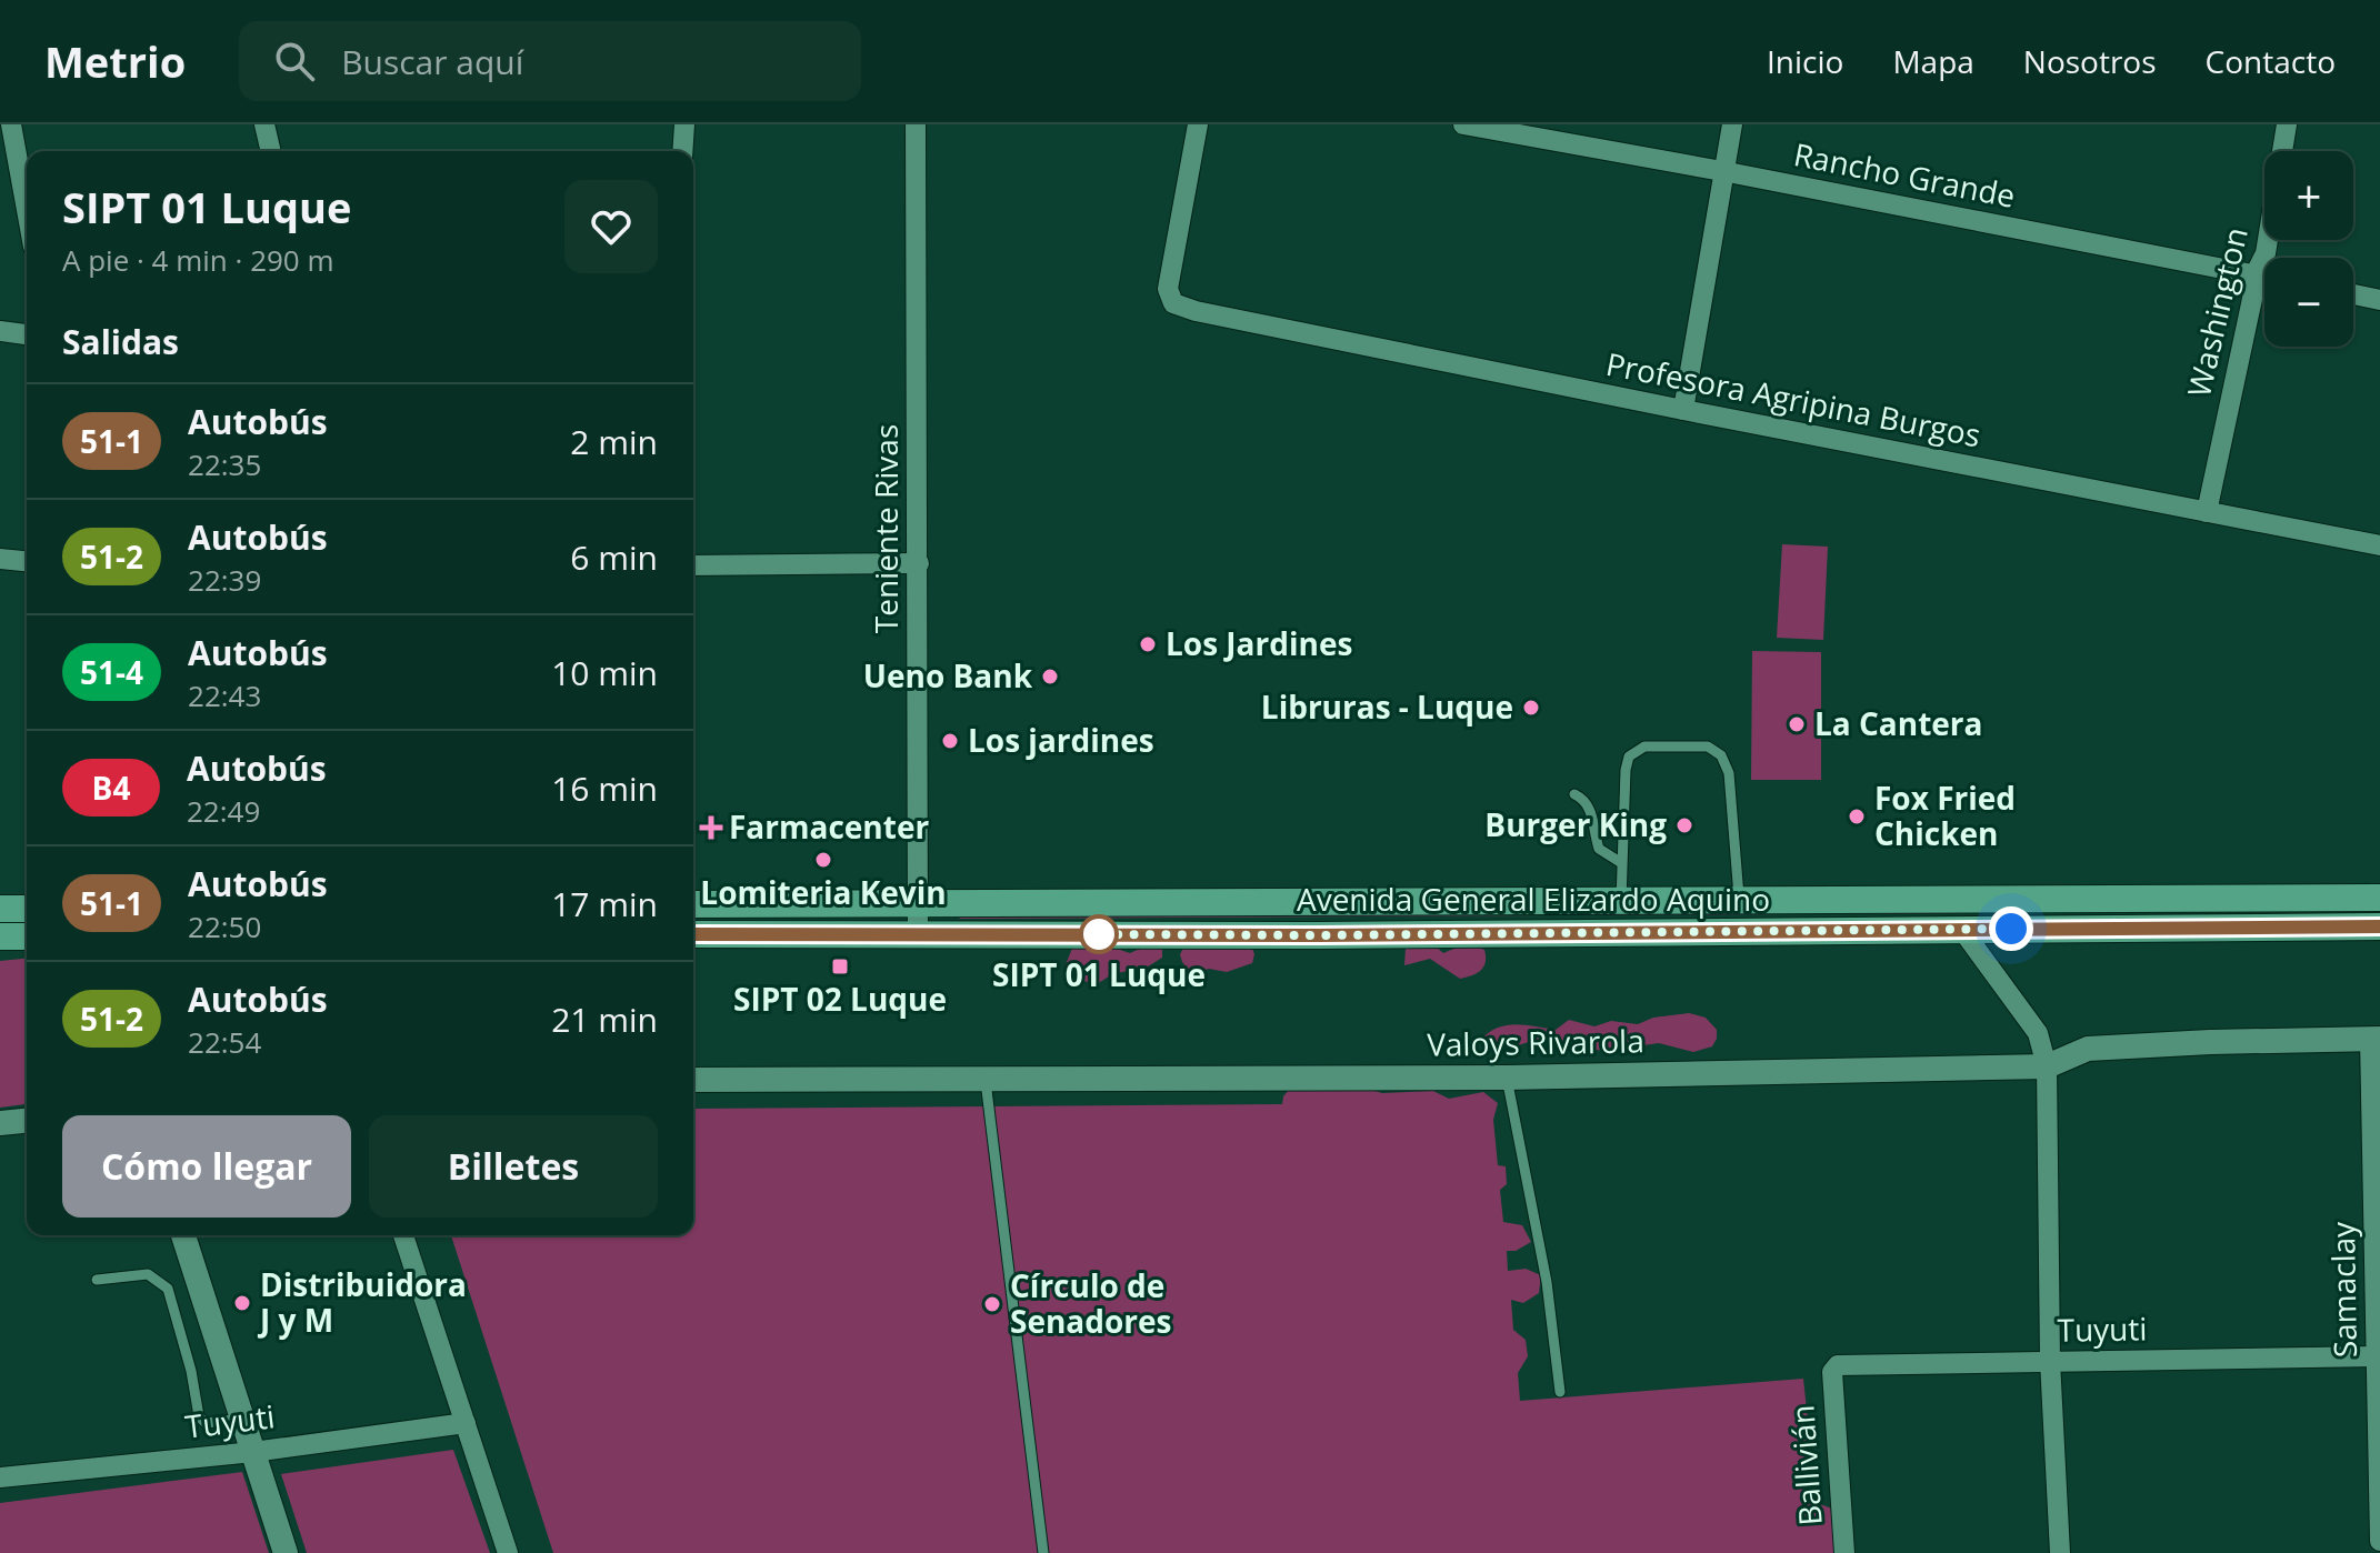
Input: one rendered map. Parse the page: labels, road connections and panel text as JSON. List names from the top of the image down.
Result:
{
  "streets": {
    "main road": ["Avenida General Elizardo Aquino"],
    "street": [
      "Rancho Grande",
      "Washington",
      "Profesora Agripina Burgos",
      "Teniente Rivas",
      "Valoys Rivarola",
      "Samaclay",
      "Tuyuti",
      "Ballivián"
    ]
  },
  "crossings": [
    ["Rancho Grande", "Washington"],
    ["Washington", "Profesora Agripina Burgos"],
    ["Teniente Rivas", "Avenida General Elizardo Aquino"],
    ["Valoys Rivarola", "Samaclay"],
    ["Samaclay", "Tuyuti"],
    ["Tuyuti", "Ballivián"]
  ],
  "places": {
    "other": [
      "Los Jardines",
      "Ueno Bank",
      "Libruras - Luque",
      "La Cantera",
      "Los jardines",
      "Fox Fried Chicken",
      "Burger King",
      "Lomiteria Kevin",
      "SIPT 01 Luque",
      "Distribuidora J y M",
      "Círculo de Senadores"
    ],
    "health": ["Farmacenter"],
    "transit": ["SIPT 02 Luque"]
  },
  "lines": ["bus line 51-1"],
  "page": {
    "header": "Metrio",
    "search": "Buscar aquí",
    "nav": [
      "Inicio",
      "Mapa",
      "Nosotros",
      "Contacto"
    ],
    "map_buttons": ["+", "−"],
    "heading": [
      ["SIPT 01 Luque", "A pie · 4 min · 290 m"],
      "Salidas"
    ],
    "list": [
      {
        "mark": "51-1",
        "name": "Autobús",
        "note": "22:35",
        "value": "2 min"
      },
      {
        "mark": "51-2",
        "name": "Autobús",
        "note": "22:39",
        "value": "6 min"
      },
      {
        "mark": "51-4",
        "name": "Autobús",
        "note": "22:43",
        "value": "10 min"
      },
      {
        "mark": "B4",
        "name": "Autobús",
        "note": "22:49",
        "value": "16 min"
      },
      {
        "mark": "51-1",
        "name": "Autobús",
        "note": "22:50",
        "value": "17 min"
      },
      {
        "mark": "51-2",
        "name": "Autobús",
        "note": "22:54",
        "value": "21 min"
      }
    ],
    "buttons": ["Cómo llegar", "Billetes"]
  }
}
